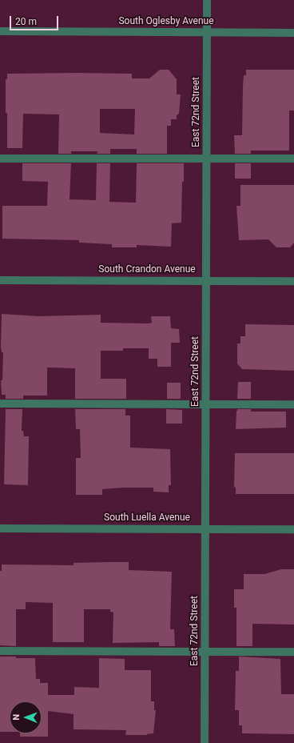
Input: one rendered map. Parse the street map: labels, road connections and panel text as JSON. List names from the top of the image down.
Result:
{
  "streets": {
    "street": [
      "South Oglesby Avenue",
      "East 72nd Street",
      "South Crandon Avenue",
      "South Luella Avenue"
    ]
  },
  "crossings": [
    ["South Oglesby Avenue", "East 72nd Street"],
    ["East 72nd Street", "South Crandon Avenue"],
    ["East 72nd Street", "South Luella Avenue"]
  ],
  "scale_bar": "20 m",
  "north": "left"
}
